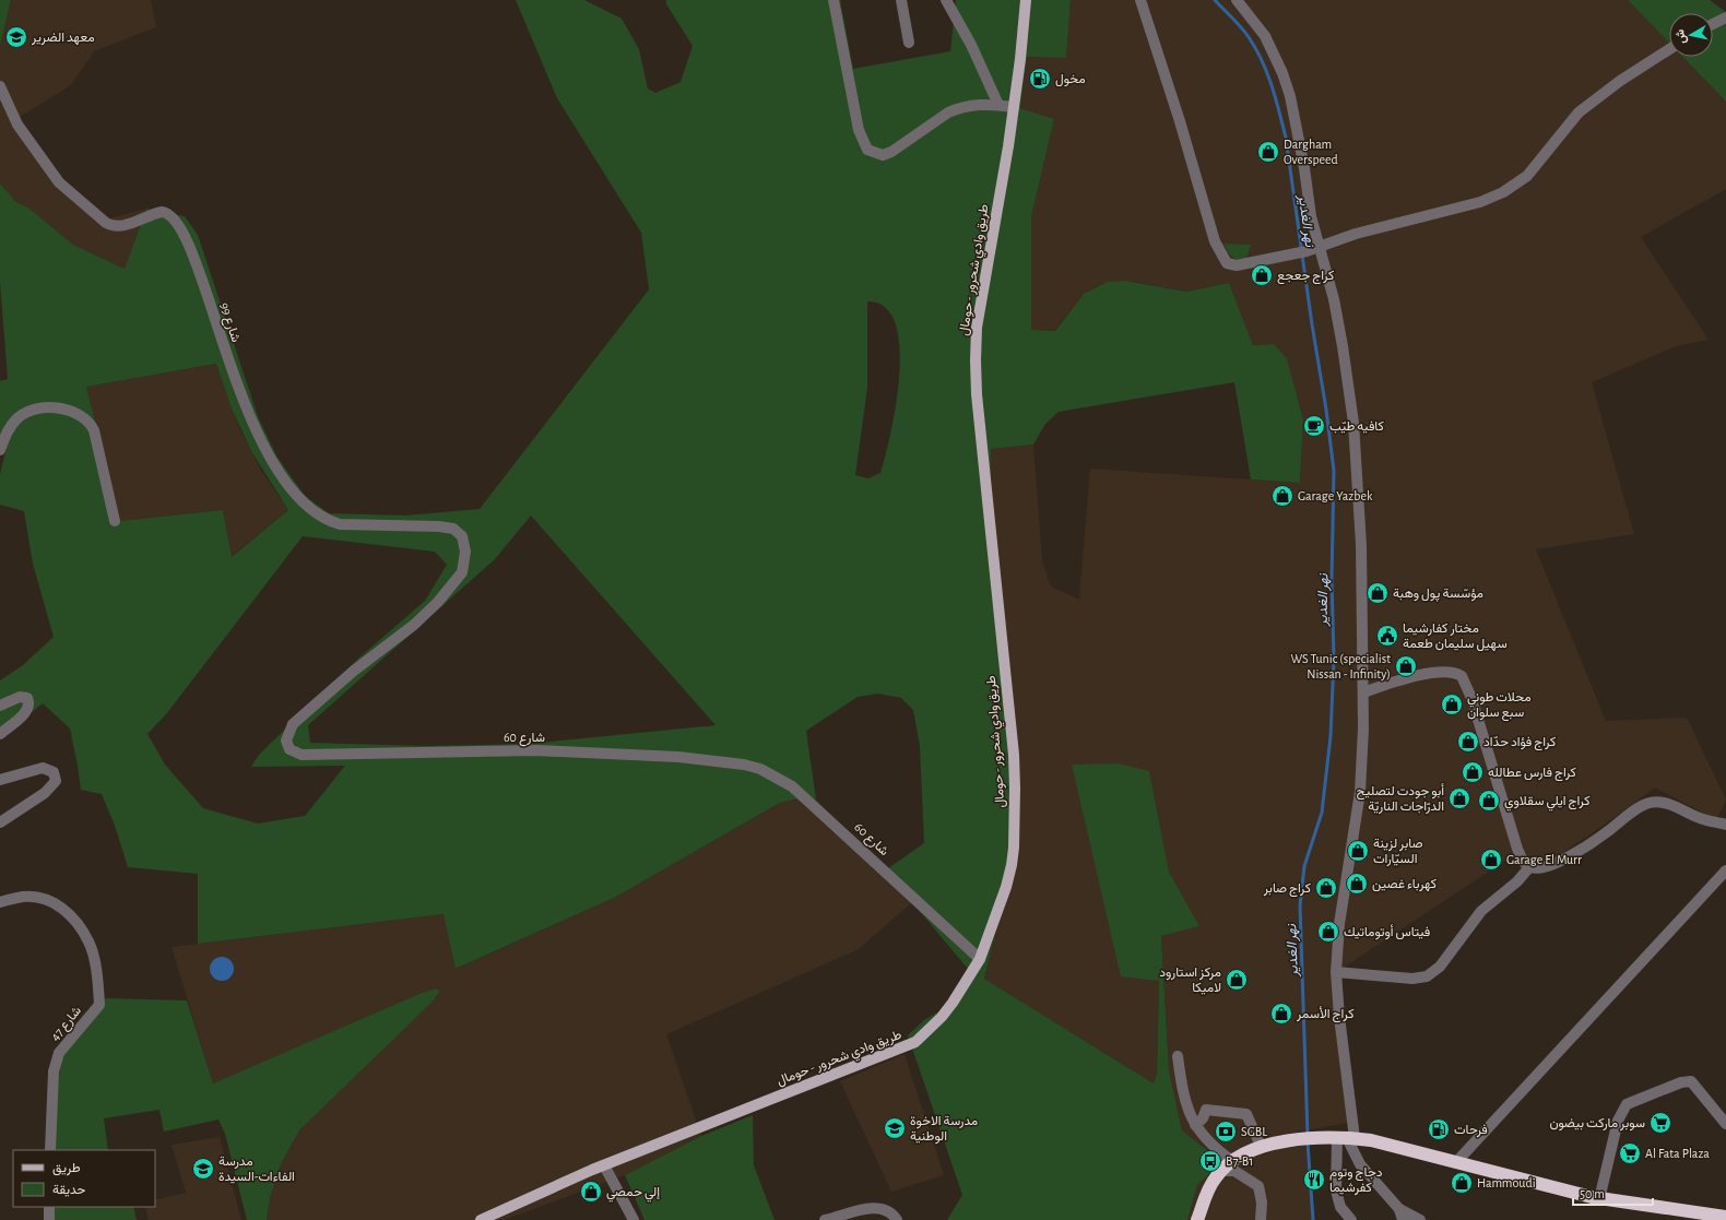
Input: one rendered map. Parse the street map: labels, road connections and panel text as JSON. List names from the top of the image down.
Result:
{
  "streets": {
    "main road": ["طريق وادي شحرور - حومال"],
    "street": ["شارع 99", "شارع 60", "شارع 47"]
  },
  "crossings": [
    ["طريق وادي شحرور - حومال", "شارع 60"],
    ["شارع 99", "شارع 60"]
  ],
  "water": ["نهر الغدير"],
  "places": {
    "school or university": ["معهد الضرير", "مدرسة الاخوة الوطنية", "مدرسة الفاءات-السيدة"],
    "fuel station": ["مخول", "فرحات"],
    "shop": [
      "Dargham Overspeed",
      "كراج جعجع",
      "Garage Yazbek",
      "مؤسّسة پول وهبة",
      "WS Tunic (specialist Nissan - Infinity)",
      "محلات طوني سبع سلوان",
      "كراج فؤاد حدّاد",
      "كراج فارس عطالله",
      "أبو جودت لتصليح الدرّاجات الناريّة",
      "كراج ايلي سقلاوي",
      "صابر لزينة السيّارات",
      "Garage El Murr",
      "كهرباء غصين",
      "كراج صابر",
      "فيتاس أوتوماتيك",
      "مركز استارود لاميكا",
      "كراج الأسمر",
      "Hammoudi",
      "إلي حمصي"
    ],
    "cafe": ["كافيه طيّب"],
    "public building": ["مختار كفارشيما سهيل سليمان طعمة"],
    "supermarket": ["سوبر ماركت بيضون", "Al Fata Plaza"],
    "bank": ["SGBL"],
    "bus stop": ["B7-B1"],
    "restaurant": ["دجاج وتوم كفرشيما"]
  },
  "legend": ["طريق", "حديقة"],
  "scale_bar": "50 m",
  "north": "left"
}
